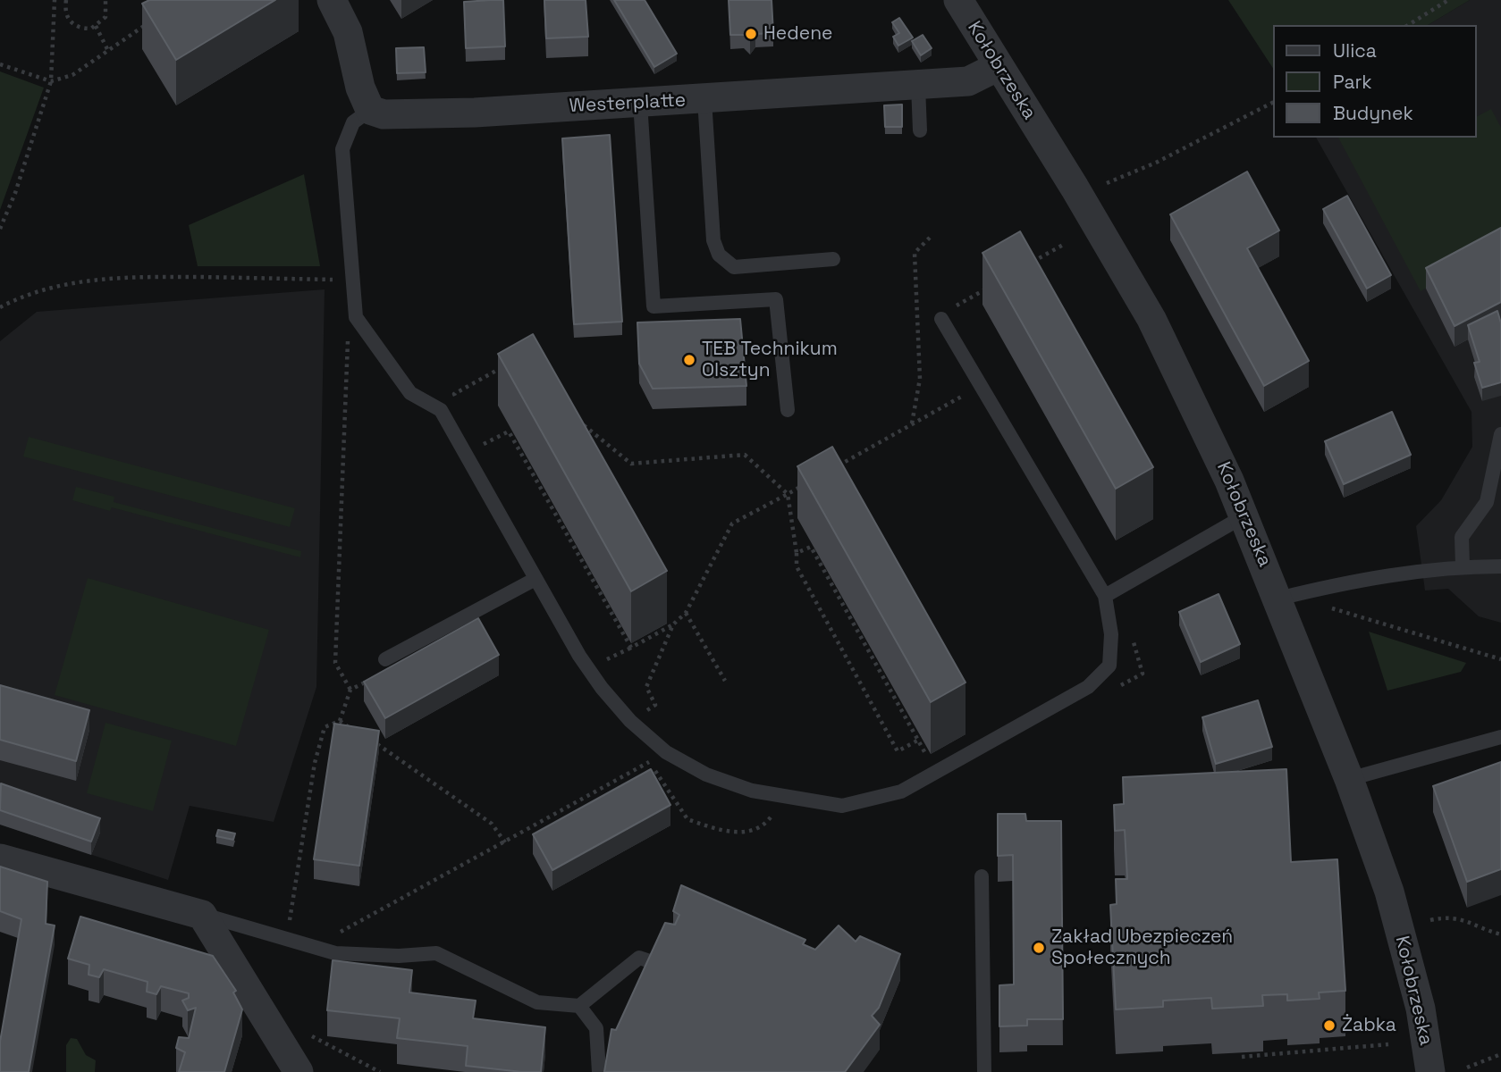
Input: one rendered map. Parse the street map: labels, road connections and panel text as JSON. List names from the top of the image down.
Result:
{
  "streets": {
    "street": ["Kołobrzeska", "Westerplatte"]
  },
  "crossings": [
    ["Kołobrzeska", "Westerplatte"]
  ],
  "places": [
    "Hedene",
    "TEB Technikum Olsztyn",
    "Zakład Ubezpieczeń Społecznych",
    "Żabka"
  ],
  "legend": ["Ulica", "Park", "Budynek"]
}
